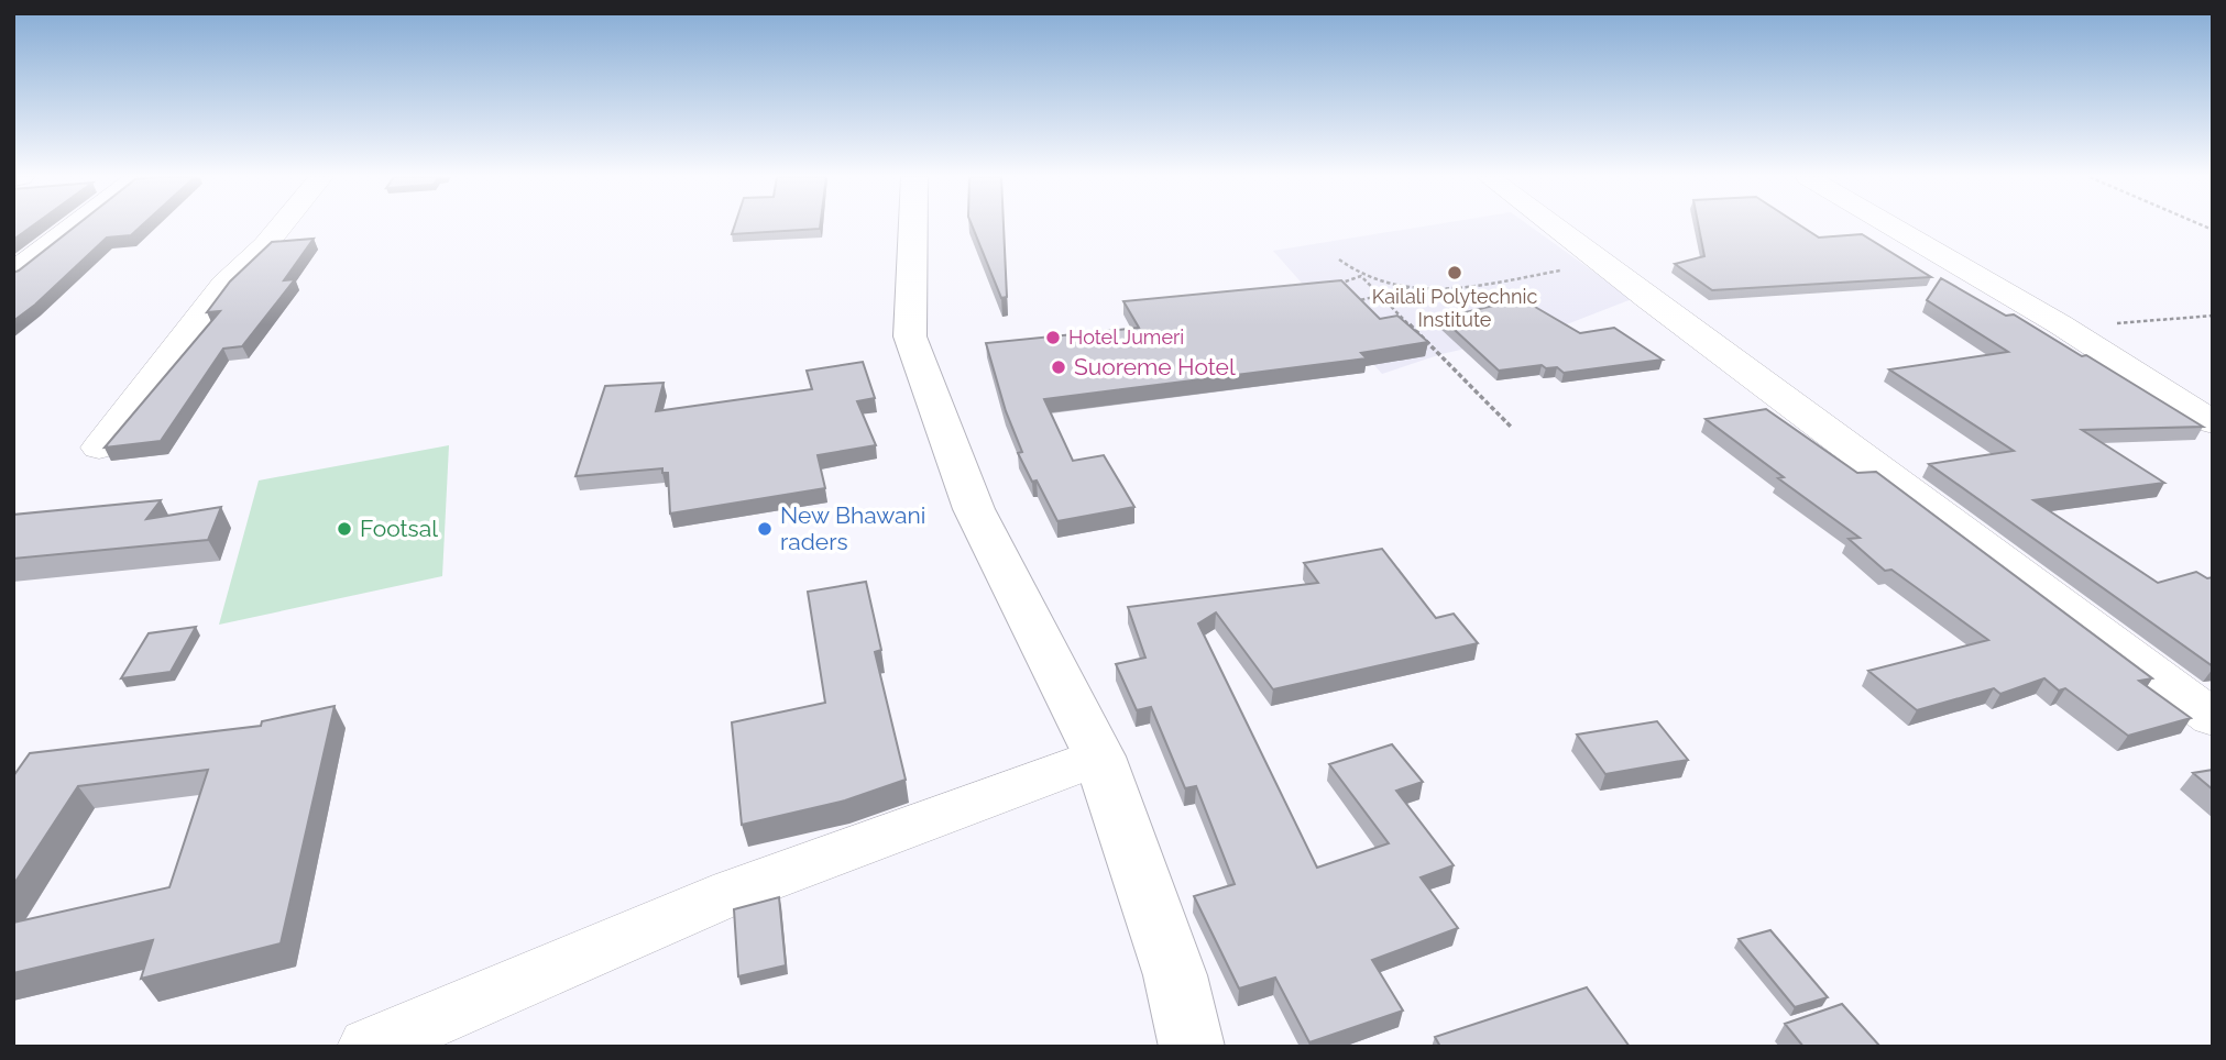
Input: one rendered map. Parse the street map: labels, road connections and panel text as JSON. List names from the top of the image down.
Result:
{
  "places": [
    "Kailali Polytechnic Institute",
    "Hotel Jumeri",
    "Suoreme Hotel",
    "Footsal",
    "New Bhawani raders"
  ]
}
